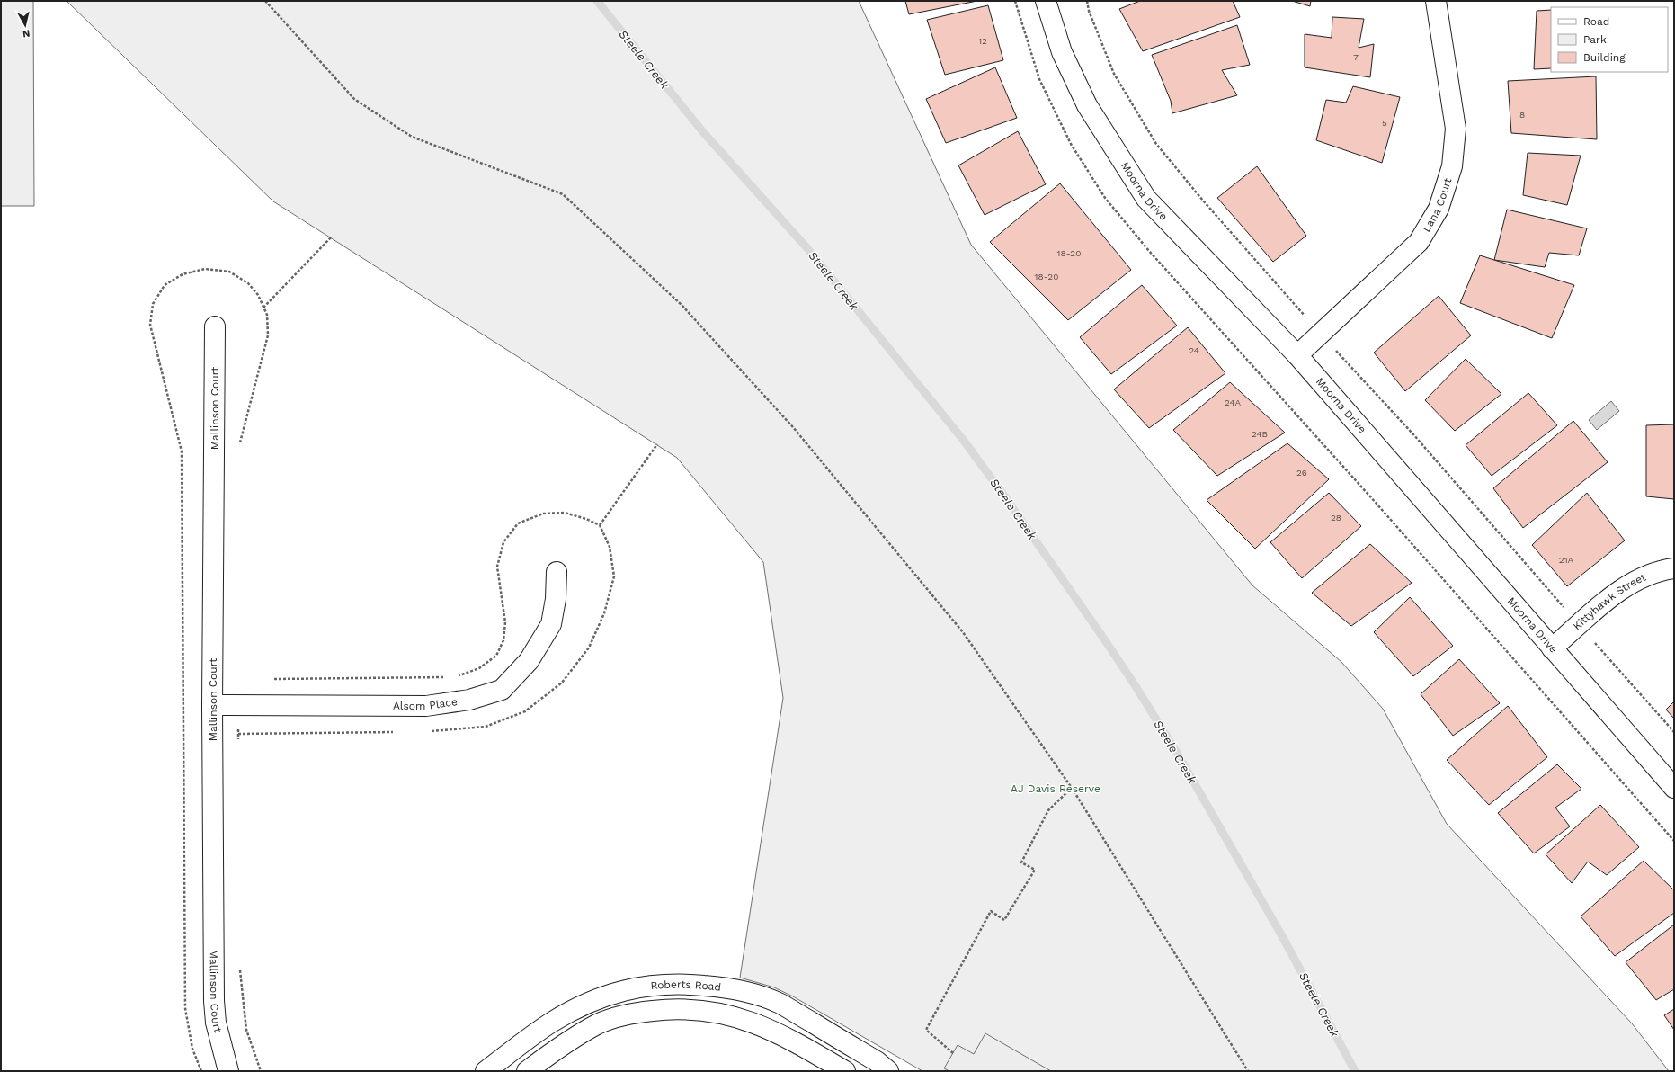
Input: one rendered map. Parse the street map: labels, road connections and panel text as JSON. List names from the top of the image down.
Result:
{
  "streets": {
    "street": [
      "Moorna Drive",
      "Lana Court",
      "Mallinson Court",
      "Kittyhawk Street",
      "Alsom Place",
      "Roberts Road"
    ]
  },
  "crossings": [
    ["Moorna Drive", "Lana Court"],
    ["Moorna Drive", "Kittyhawk Street"],
    ["Mallinson Court", "Alsom Place"]
  ],
  "water": ["Steele Creek"],
  "parks": ["AJ Davis Reserve"],
  "house_numbers": [
    "12",
    "7",
    "8",
    "5",
    "18-20",
    "18-20",
    "24",
    "24A",
    "24B",
    "26",
    "28",
    "21A"
  ],
  "legend": ["Road", "Park", "Building"],
  "north": "bottom"
}
